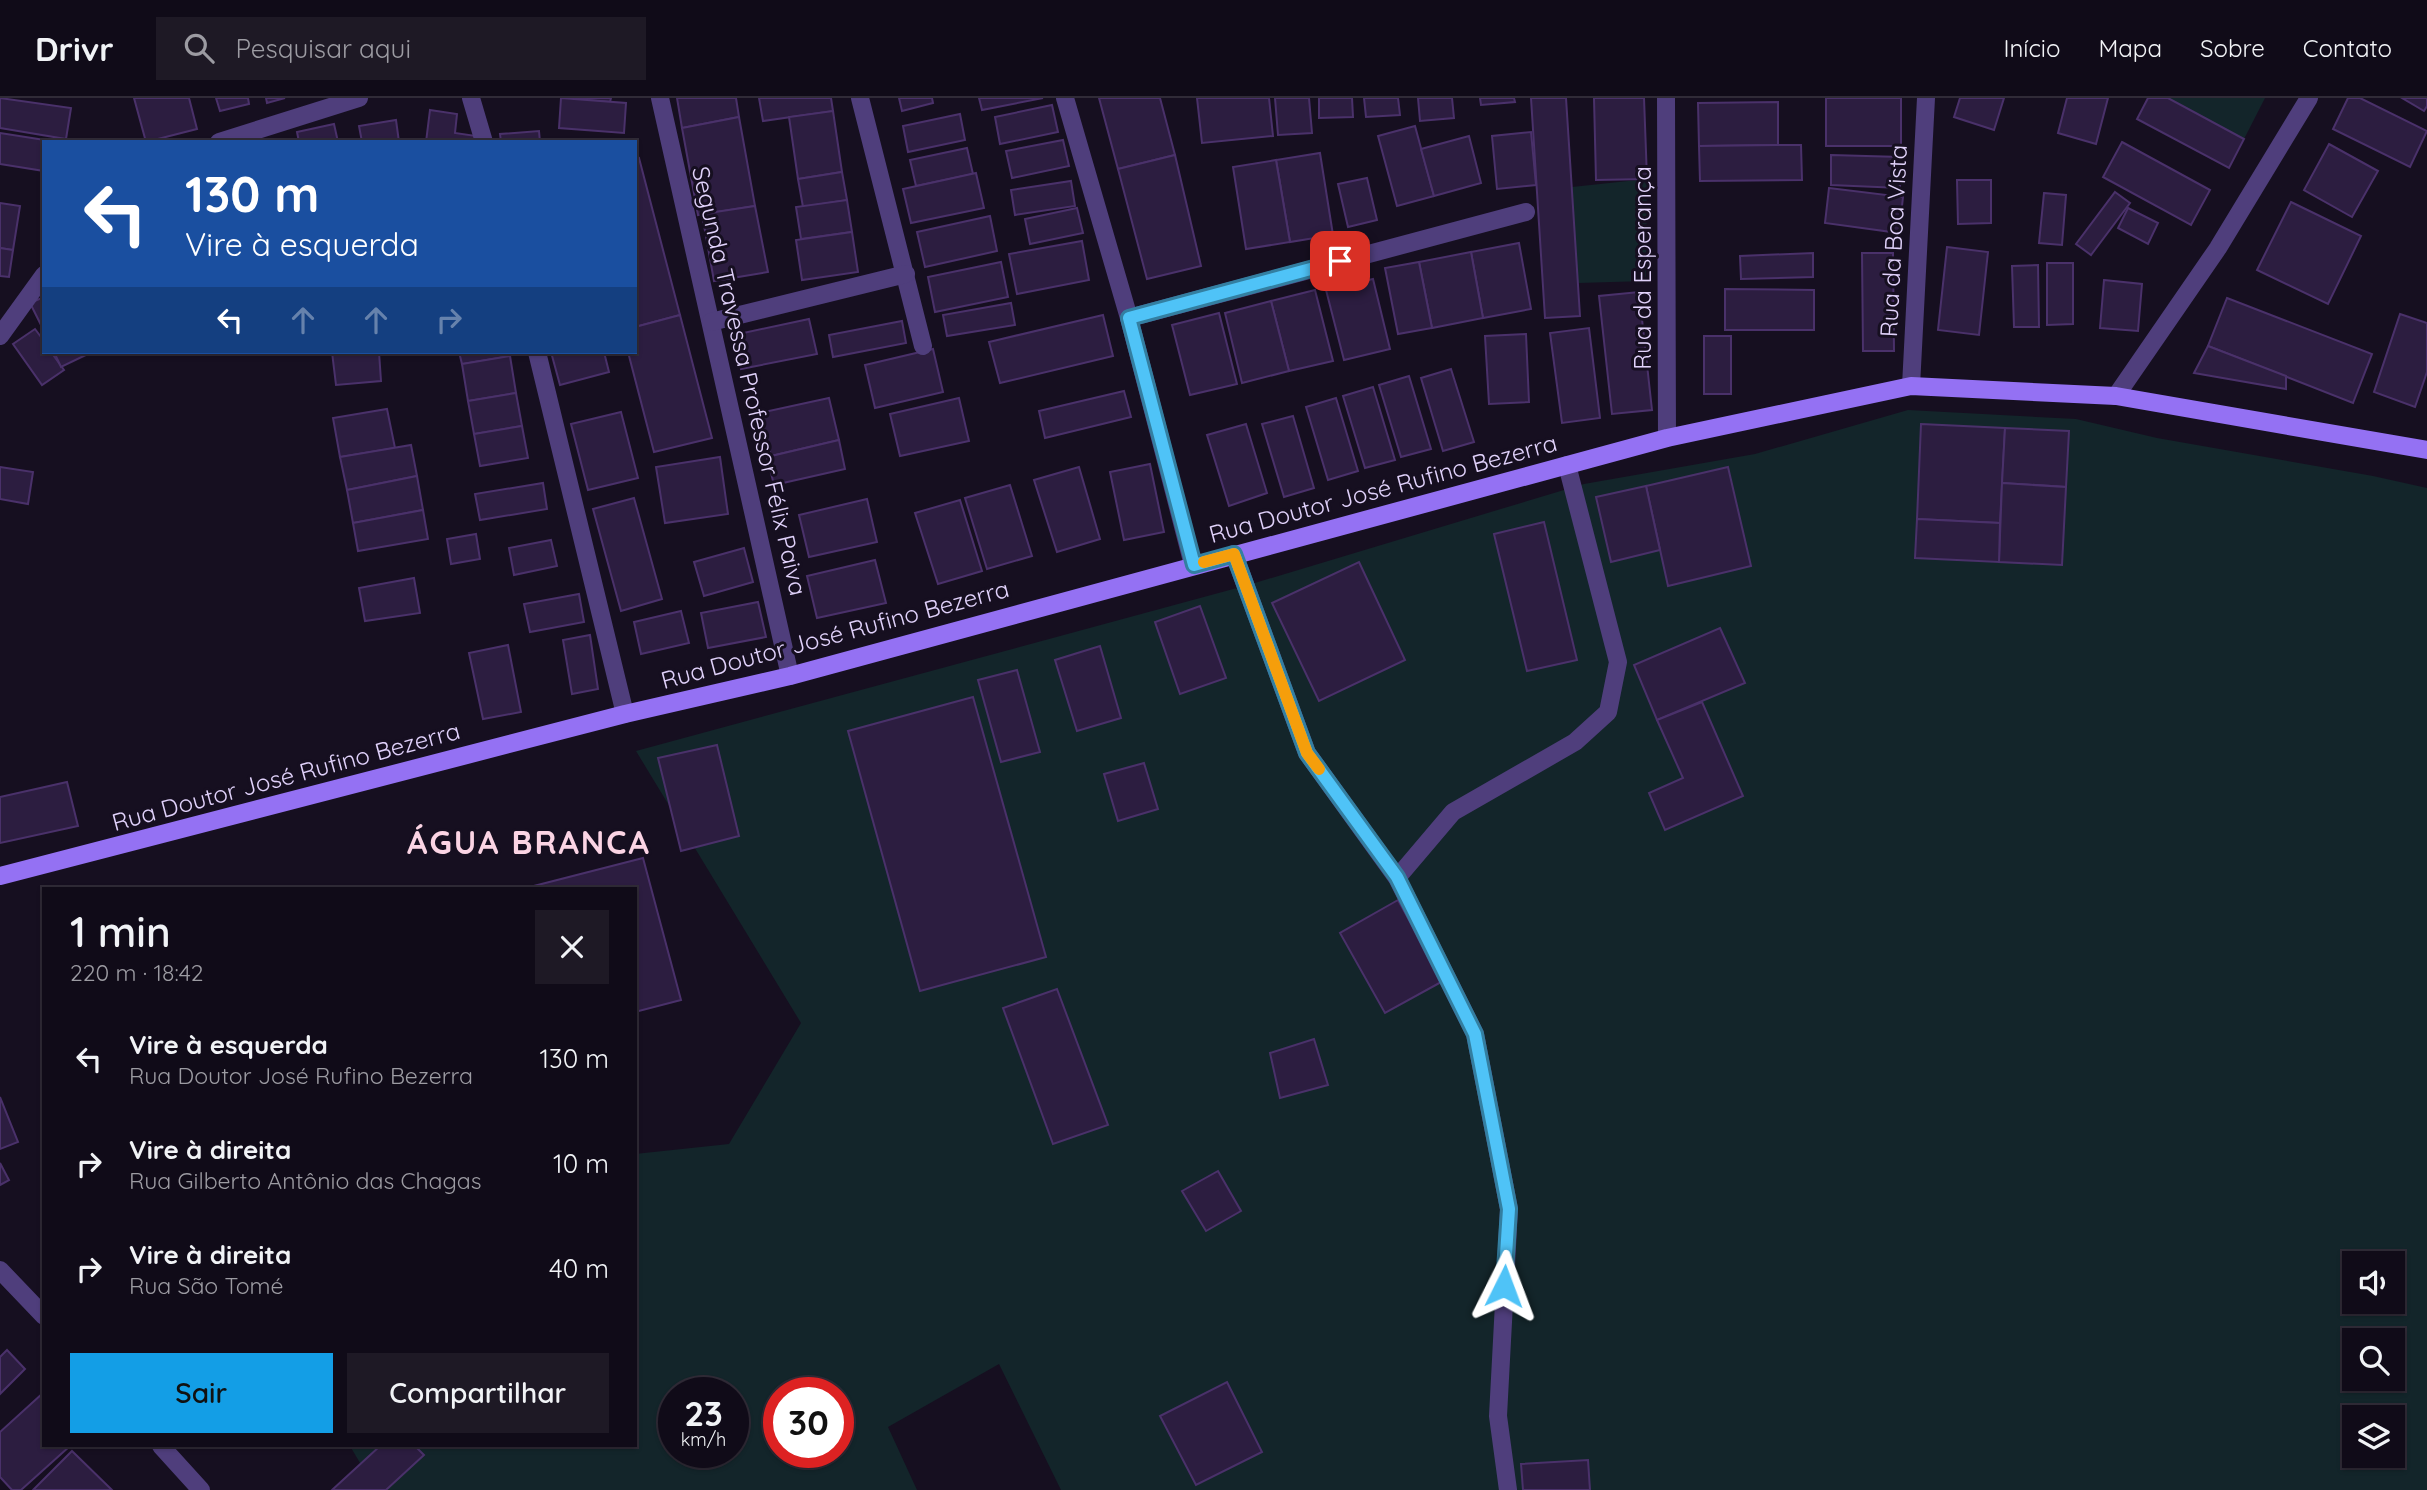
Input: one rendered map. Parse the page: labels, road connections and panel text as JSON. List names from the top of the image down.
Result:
{
  "streets": {
    "main road": ["Rua Doutor José Rufino Bezerra"],
    "street": ["Rua da Boa Vista", "Rua da Esperança", "Segunda Travessa Professor Félix Paiva"]
  },
  "crossings": [
    ["Rua da Boa Vista", "Rua Doutor José Rufino Bezerra"],
    ["Rua da Esperança", "Rua Doutor José Rufino Bezerra"],
    ["Segunda Travessa Professor Félix Paiva", "Rua Doutor José Rufino Bezerra"]
  ],
  "districts": ["ÁGUA BRANCA"],
  "page": {
    "header": "Drivr",
    "search": "Pesquisar aqui",
    "nav": [
      "Início",
      "Mapa",
      "Sobre",
      "Contato"
    ],
    "turn": ["130 m", "Vire à esquerda"],
    "heading": ["1 min", "220 m · 18:42"],
    "list": [
      {
        "name": "Vire à esquerda",
        "note": "Rua Doutor José Rufino Bezerra",
        "value": "130 m"
      },
      {
        "name": "Vire à direita",
        "note": "Rua Gilberto Antônio das Chagas",
        "value": "10 m"
      },
      {
        "name": "Vire à direita",
        "note": "Rua São Tomé",
        "value": "40 m"
      }
    ],
    "buttons": ["Sair", "Compartilhar"],
    "speed": "23 km/h",
    "limit": "30"
  }
}
